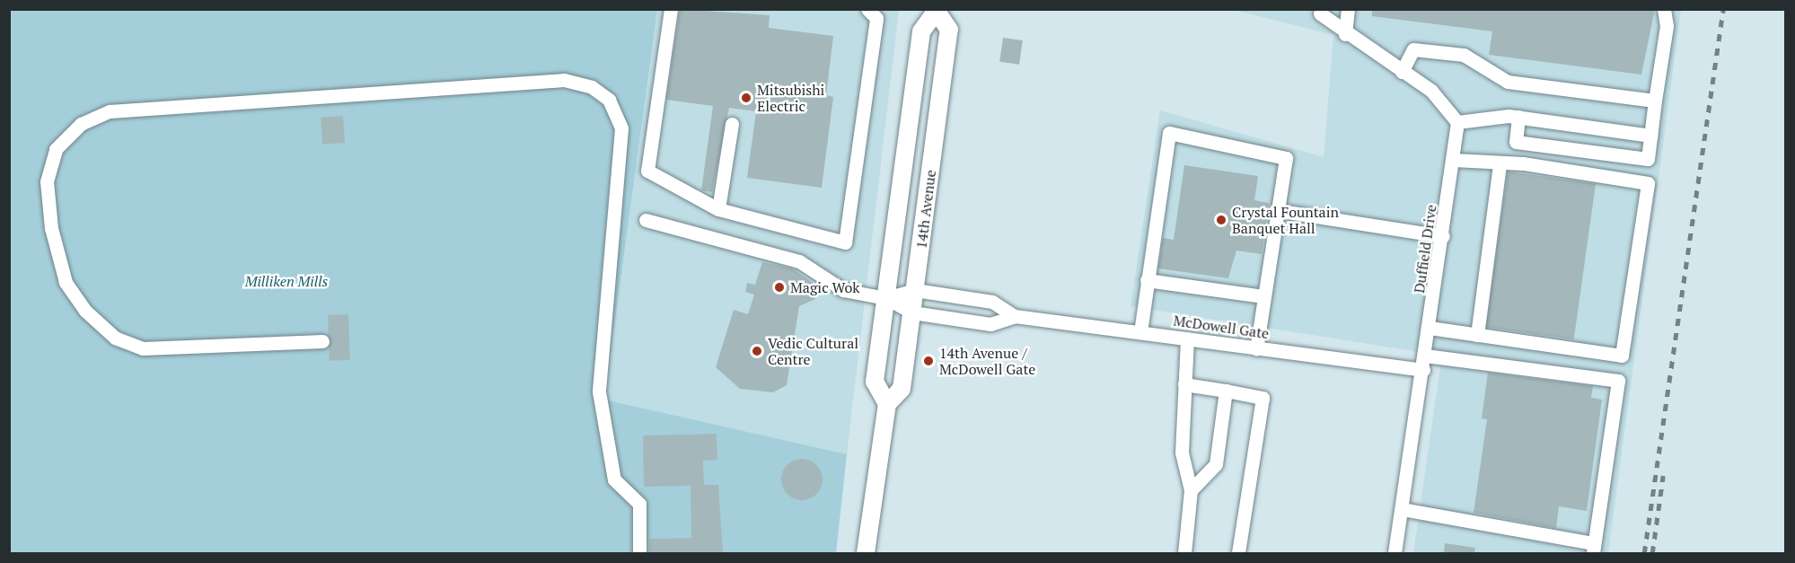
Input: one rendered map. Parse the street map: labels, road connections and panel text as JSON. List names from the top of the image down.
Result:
{
  "streets": {
    "main road": ["14th Avenue"],
    "street": ["Duffield Drive", "McDowell Gate"]
  },
  "crossings": [
    ["14th Avenue", "McDowell Gate"],
    ["Duffield Drive", "McDowell Gate"]
  ],
  "parks": ["Milliken Mills"],
  "places": [
    "Mitsubishi Electric",
    "Crystal Fountain Banquet Hall",
    "Magic Wok",
    "Vedic Cultural Centre",
    "14th Avenue / McDowell Gate"
  ]
}
